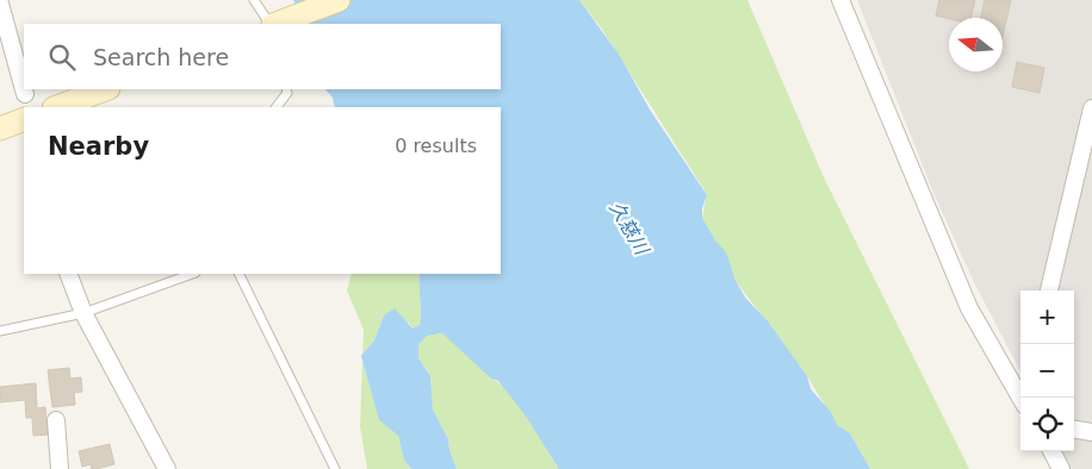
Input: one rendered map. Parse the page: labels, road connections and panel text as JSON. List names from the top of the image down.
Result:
{
  "water": ["久慈川"],
  "north": "left",
  "page": {
    "search": "Search here",
    "heading": ["Nearby", "0 results"],
    "map_buttons": ["+", "−"]
  }
}
